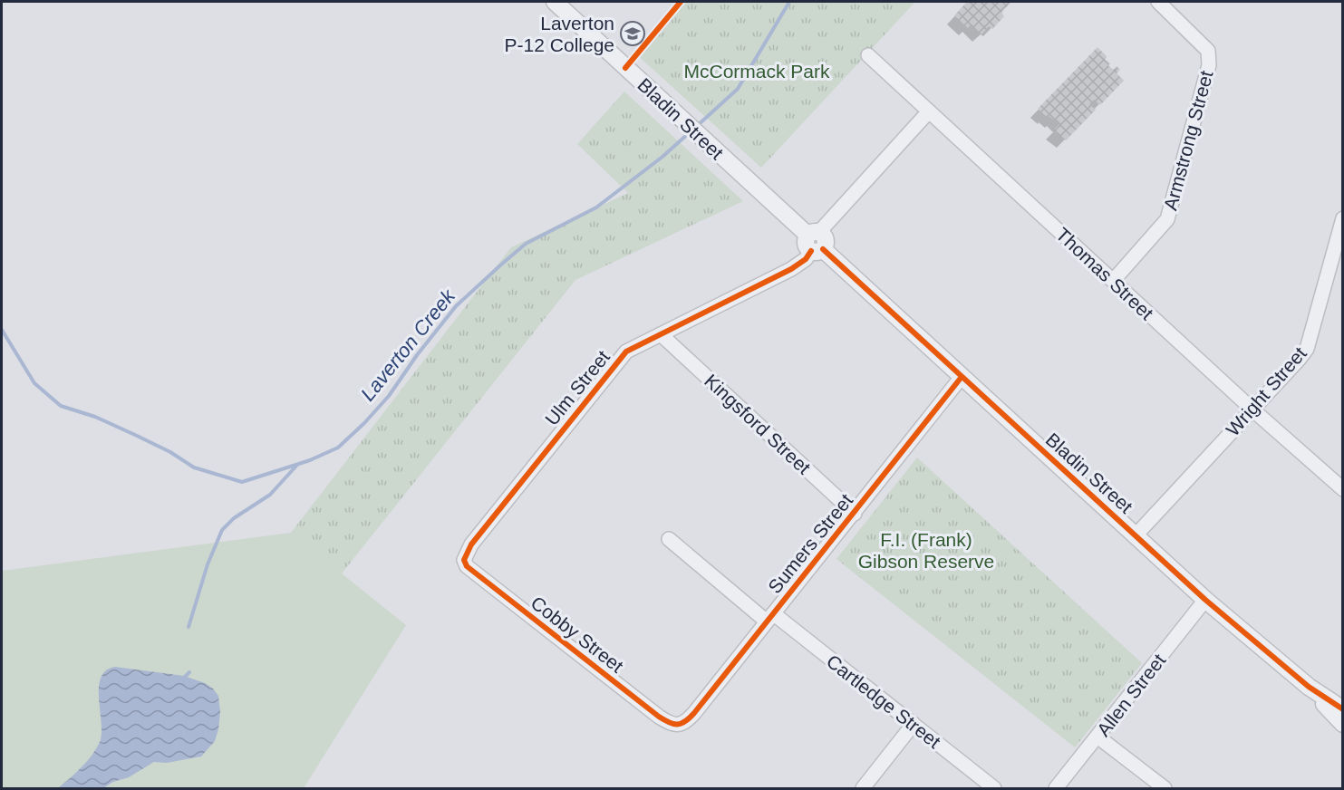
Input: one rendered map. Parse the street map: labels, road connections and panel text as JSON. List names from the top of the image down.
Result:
{
  "streets": {
    "street": [
      "Bladin Street",
      "Armstrong Street",
      "Thomas Street",
      "Ulm Street",
      "Wright Street",
      "Kingsford Street",
      "Sumers Street",
      "Cobby Street",
      "Allen Street",
      "Cartledge Street"
    ]
  },
  "crossings": [
    ["Bladin Street", "Ulm Street"],
    ["Bladin Street", "Wright Street"],
    ["Bladin Street", "Sumers Street"],
    ["Bladin Street", "Allen Street"],
    ["Armstrong Street", "Thomas Street"],
    ["Thomas Street", "Ulm Street"],
    ["Thomas Street", "Wright Street"],
    ["Ulm Street", "Kingsford Street"],
    ["Ulm Street", "Cobby Street"],
    ["Kingsford Street", "Sumers Street"],
    ["Sumers Street", "Cobby Street"],
    ["Sumers Street", "Cartledge Street"]
  ],
  "water": ["Laverton Creek"],
  "parks": ["McCormack Park", "F.I. (Frank) Gibson Reserve"],
  "places": {
    "school or university": ["Laverton P-12 College"]
  }
}
